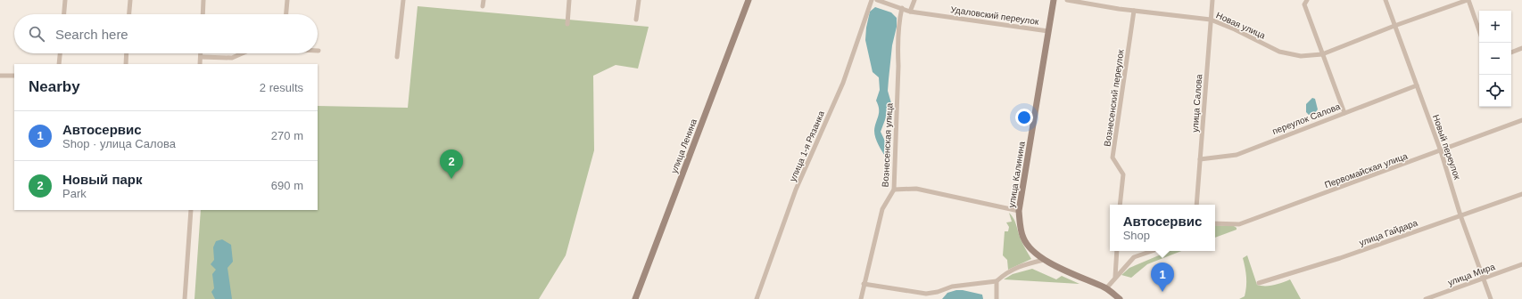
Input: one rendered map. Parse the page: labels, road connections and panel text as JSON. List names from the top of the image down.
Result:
{
  "streets": {
    "main road": ["улица Ленина", "улица Калинина"],
    "street": [
      "Удаловский переулок",
      "Новая улица",
      "Вознесенский переулок",
      "улица Салова",
      "переулок Салова",
      "Вознесенская улица",
      "улица 1-я Рязанка",
      "Новый переулок",
      "Первомайская улица",
      "улица Гайдара",
      "улица Мира"
    ]
  },
  "crossings": [
    ["Удаловский переулок", "Вознесенская улица"],
    ["Удаловский переулок", "улица Калинина"],
    ["Новая улица", "Вознесенский переулок"],
    ["Новая улица", "улица Салова"],
    ["Новая улица", "Новый переулок"],
    ["улица Салова", "переулок Салова"],
    ["переулок Салова", "Новый переулок"],
    ["Новый переулок", "Первомайская улица"],
    ["Новый переулок", "улица Гайдара"],
    ["Новый переулок", "улица Мира"]
  ],
  "page": {
    "map_buttons": ["+", "−"],
    "search": "Search here",
    "heading": ["Nearby", "2 results"],
    "list": [
      {
        "mark": "1",
        "name": "Автосервис",
        "note": "Shop · улица Салова",
        "value": "270 m"
      },
      {
        "mark": "2",
        "name": "Новый парк",
        "note": "Park",
        "value": "690 m"
      }
    ],
    "pins": ["2", "1"],
    "popup": ["Автосервис", "Shop"]
  }
}
